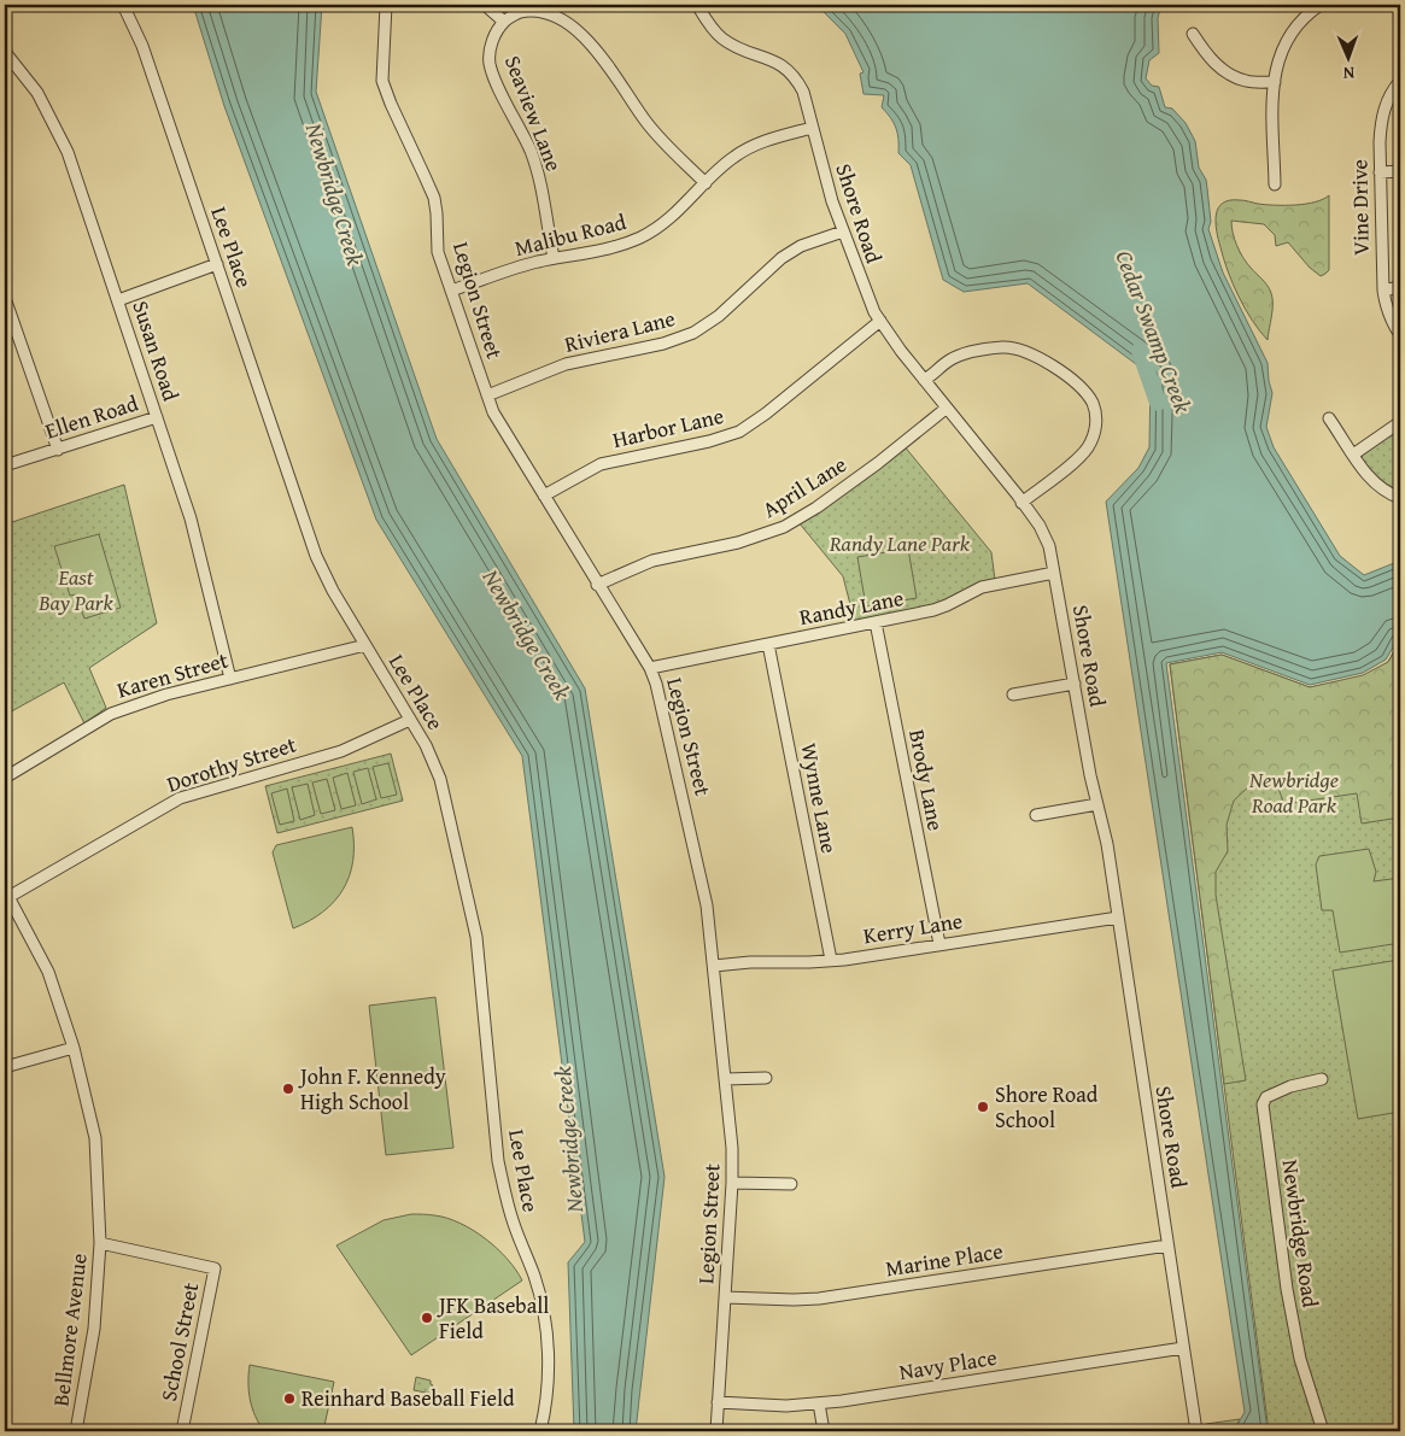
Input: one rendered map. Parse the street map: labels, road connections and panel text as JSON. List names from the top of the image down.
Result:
{
  "streets": {
    "street": [
      "Seaview Lane",
      "Vine Drive",
      "Shore Road",
      "Malibu Road",
      "Lee Place",
      "Legion Street",
      "Riviera Lane",
      "Susan Road",
      "Ellen Road",
      "Harbor Lane",
      "April Lane",
      "Randy Lane",
      "Karen Street",
      "Dorothy Street",
      "Brody Lane",
      "Wynne Lane",
      "Kerry Lane",
      "Newbridge Road",
      "Marine Place",
      "Bellmore Avenue",
      "School Street",
      "Navy Place"
    ]
  },
  "crossings": [
    ["Seaview Lane", "Malibu Road"],
    ["Shore Road", "Malibu Road"],
    ["Shore Road", "Riviera Lane"],
    ["Shore Road", "Harbor Lane"],
    ["Shore Road", "April Lane"],
    ["Shore Road", "Randy Lane"],
    ["Shore Road", "Kerry Lane"],
    ["Shore Road", "Marine Place"],
    ["Shore Road", "Navy Place"],
    ["Malibu Road", "Legion Street"],
    ["Lee Place", "Karen Street"],
    ["Lee Place", "Dorothy Street"],
    ["Legion Street", "Riviera Lane"],
    ["Legion Street", "Harbor Lane"],
    ["Legion Street", "April Lane"],
    ["Legion Street", "Randy Lane"],
    ["Legion Street", "Kerry Lane"],
    ["Legion Street", "Marine Place"],
    ["Legion Street", "Navy Place"],
    ["Susan Road", "Ellen Road"],
    ["Susan Road", "Karen Street"],
    ["Randy Lane", "Brody Lane"],
    ["Randy Lane", "Wynne Lane"],
    ["Dorothy Street", "Bellmore Avenue"],
    ["Brody Lane", "Kerry Lane"],
    ["Wynne Lane", "Kerry Lane"],
    ["Bellmore Avenue", "School Street"]
  ],
  "water": ["Newbridge Creek", "Cedar Swamp Creek"],
  "parks": ["Randy Lane Park", "East Bay Park", "Newbridge Road Park"],
  "places": [
    "John F. Kennedy High School",
    "Shore Road School",
    "JFK Baseball Field",
    "Reinhard Baseball Field"
  ],
  "north": "bottom"
}
